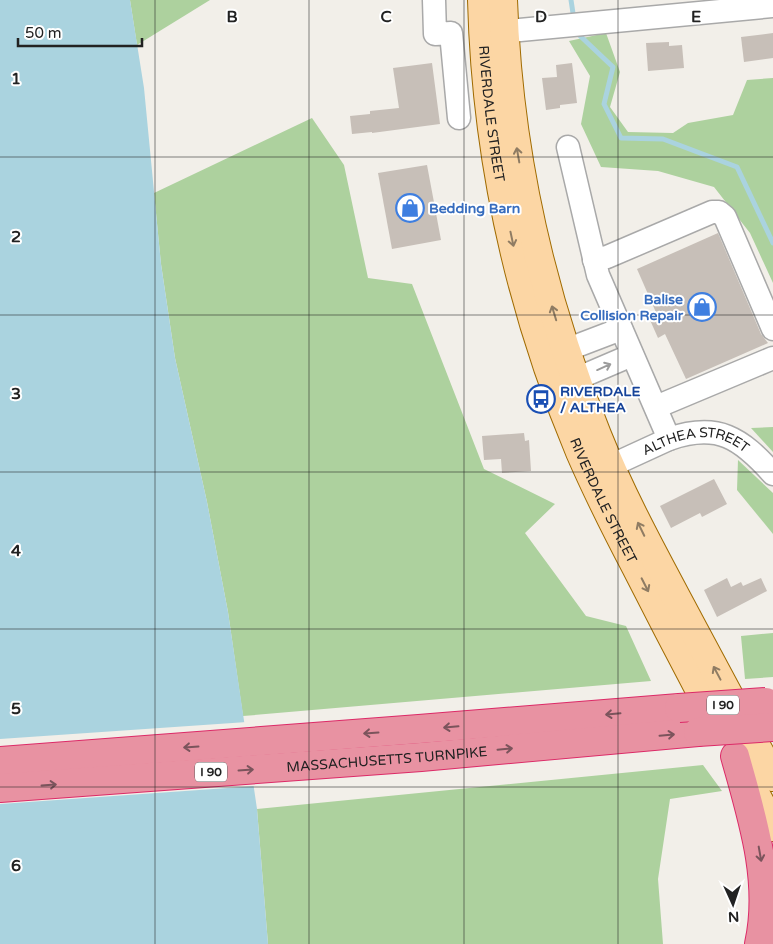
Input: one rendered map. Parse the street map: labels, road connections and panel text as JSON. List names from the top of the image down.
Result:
{
  "streets": {
    "highway": ["I 90", "MASSACHUSETTS TURNPIKE"],
    "main road": ["RIVERDALE STREET"],
    "street": ["ALTHEA STREET"]
  },
  "crossings": [
    ["RIVERDALE STREET", "ALTHEA STREET"]
  ],
  "places": {
    "shop": ["Bedding Barn", "Balise Collision Repair"],
    "bus stop": ["RIVERDALE / ALTHEA"]
  },
  "scale_bar": "50 m",
  "north": "bottom",
  "grid": {
    "columns": [
      "B",
      "C",
      "D",
      "E"
    ],
    "rows": [
      "1",
      "2",
      "3",
      "4",
      "5",
      "6"
    ]
  }
}
